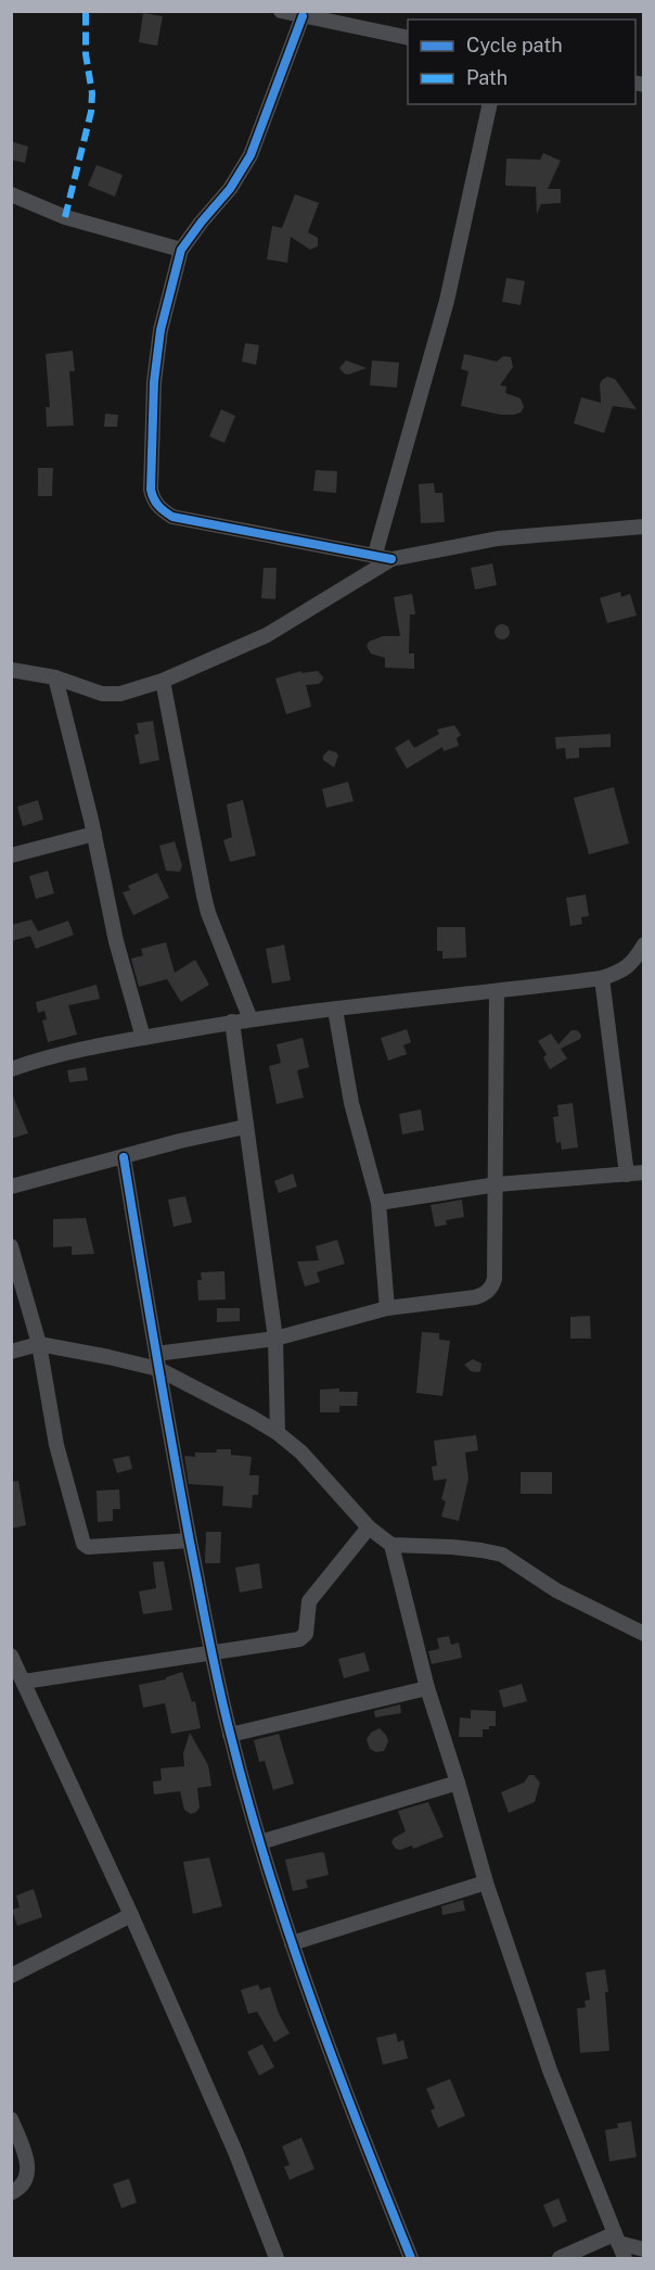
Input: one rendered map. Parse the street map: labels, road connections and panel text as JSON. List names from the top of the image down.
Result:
{
  "legend": ["Cycle path", "Path"]
}
